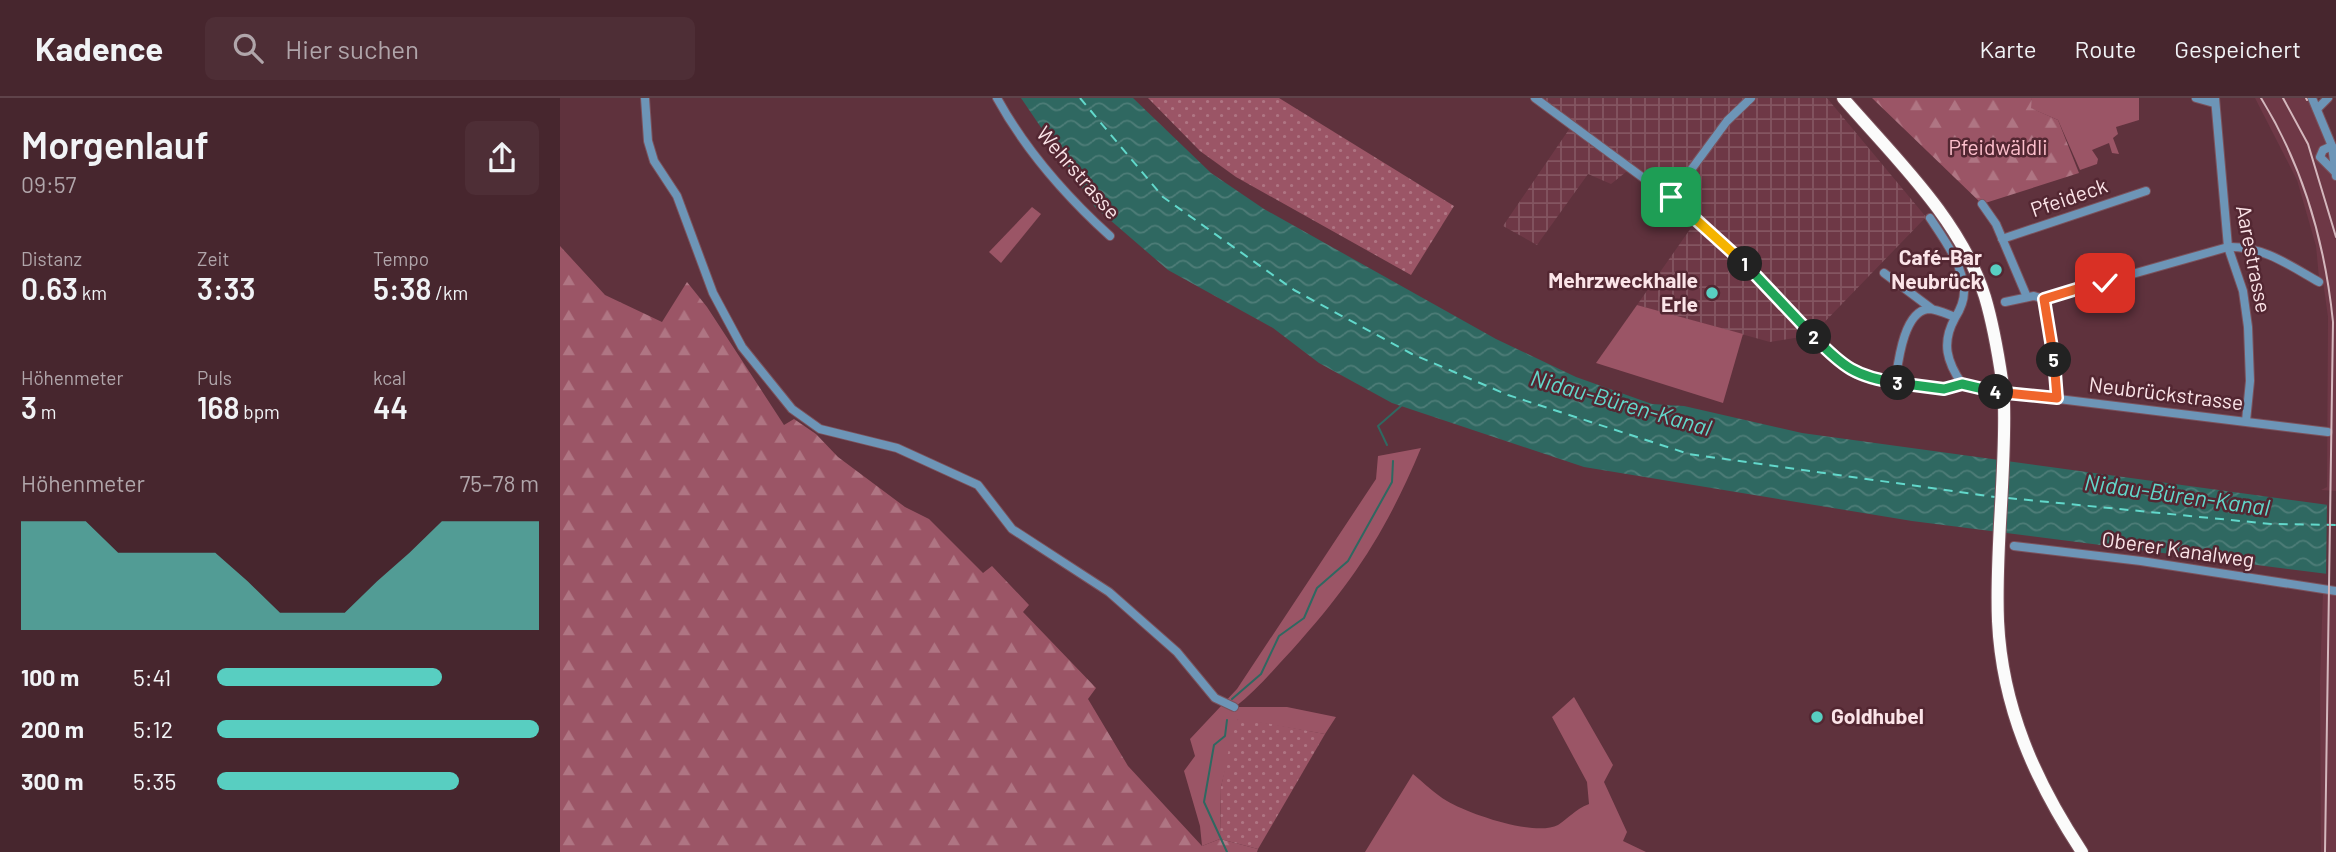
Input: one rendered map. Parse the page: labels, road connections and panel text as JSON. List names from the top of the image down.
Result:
{
  "streets": {
    "street": [
      "Wehrstrasse",
      "Pfeideck",
      "Aarestrasse",
      "Neubrückstrasse",
      "Oberer Kanalweg"
    ]
  },
  "crossings": [
    ["Aarestrasse", "Neubrückstrasse"]
  ],
  "water": ["Nidau-Büren-Kanal"],
  "parks": ["Pfeidwäldli"],
  "places": ["Café-Bar Neubrück", "Mehrzweckhalle Erle", "Goldhubel"],
  "page": {
    "header": "Kadence",
    "search": "Hier suchen",
    "nav": ["Karte", "Route", "Gespeichert"],
    "heading": ["Morgenlauf", "09:57"],
    "stats": [
      ["Distanz", "0.63 km"],
      ["Zeit", "3:33"],
      ["Tempo", "5:38 /km"],
      ["Höhenmeter", "3 m"],
      ["Puls", "168 bpm"],
      ["kcal", "44"]
    ],
    "pins": [
      "1",
      "2",
      "5",
      "3",
      "4"
    ],
    "chart": ["Höhenmeter", "75–78 m"],
    "list": [
      {
        "name": "100 m",
        "note": "5:41"
      },
      {
        "name": "200 m",
        "note": "5:12"
      },
      {
        "name": "300 m",
        "note": "5:35"
      }
    ]
  }
}
